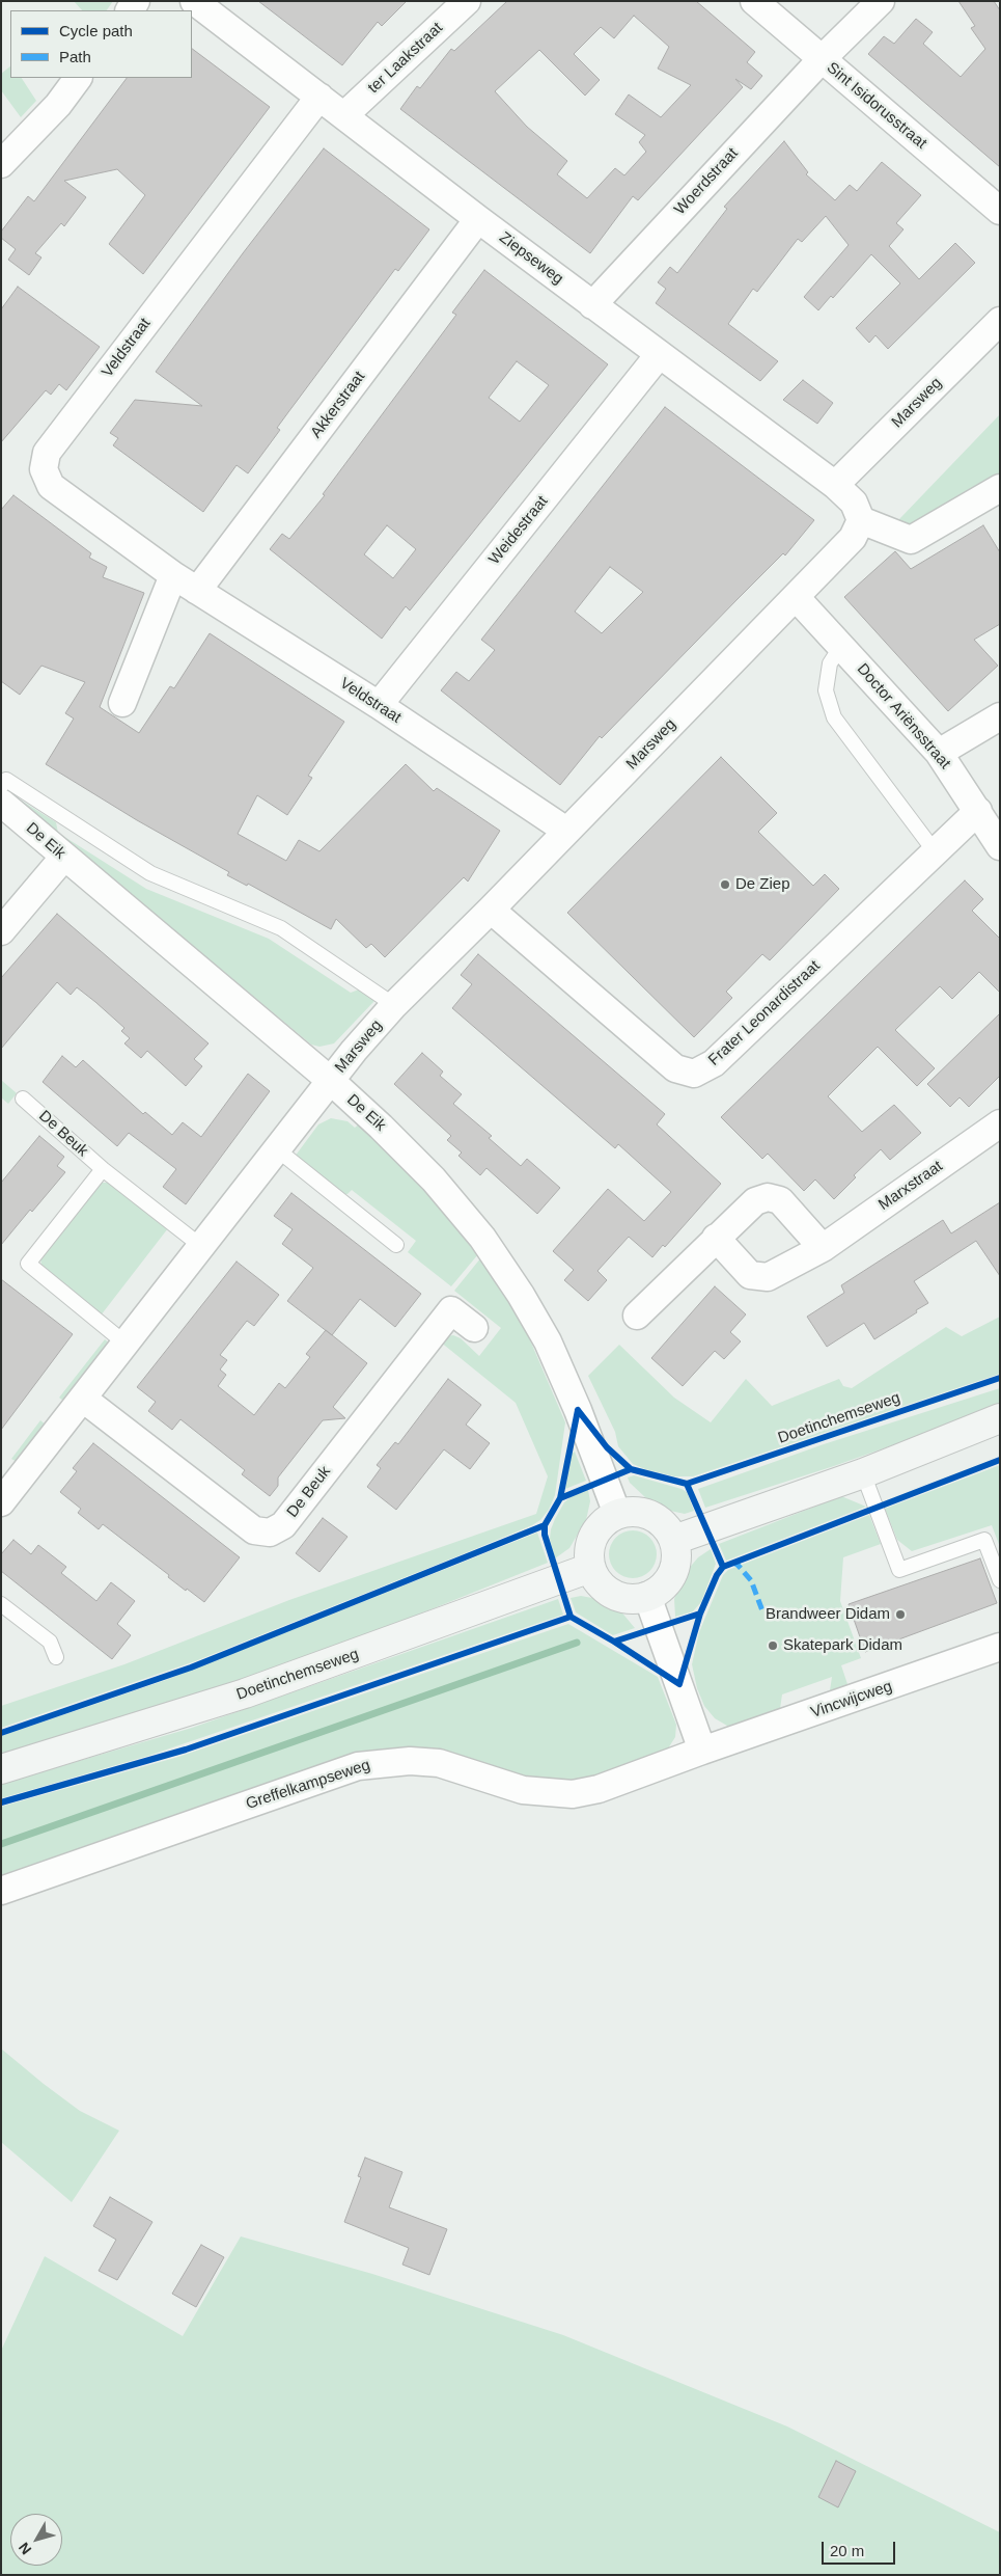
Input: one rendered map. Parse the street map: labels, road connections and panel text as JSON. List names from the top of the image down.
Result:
{
  "streets": {
    "main road": ["Doetinchemseweg"],
    "street": [
      "ter Laakstraat",
      "Sint Isidorusstraat",
      "Woerdstraat",
      "Ziepseweg",
      "Veldstraat",
      "Marsweg",
      "Akkerstraat",
      "Weidestraat",
      "Doctor Ariënsstraat",
      "De Eik",
      "Frater Leonardistraat",
      "De Beuk",
      "Marxstraat",
      "Vincwijcweg",
      "Greffelkampseweg"
    ]
  },
  "crossings": [
    ["ter Laakstraat", "Ziepseweg"],
    ["Sint Isidorusstraat", "Woerdstraat"],
    ["Woerdstraat", "Ziepseweg"],
    ["Ziepseweg", "Veldstraat"],
    ["Ziepseweg", "Marsweg"],
    ["Ziepseweg", "Akkerstraat"],
    ["Ziepseweg", "Weidestraat"],
    ["Veldstraat", "Marsweg"],
    ["Veldstraat", "Akkerstraat"],
    ["Veldstraat", "Weidestraat"],
    ["Marsweg", "Doctor Ariënsstraat"],
    ["Marsweg", "De Eik"],
    ["Marsweg", "Frater Leonardistraat"],
    ["Doctor Ariënsstraat", "Frater Leonardistraat"],
    ["De Eik", "Doetinchemseweg"],
    ["Vincwijcweg", "Greffelkampseweg"]
  ],
  "places": ["De Ziep", "Brandweer Didam", "Skatepark Didam"],
  "legend": ["Cycle path", "Path"],
  "scale_bar": "20 m",
  "north": "bottom left"
}
